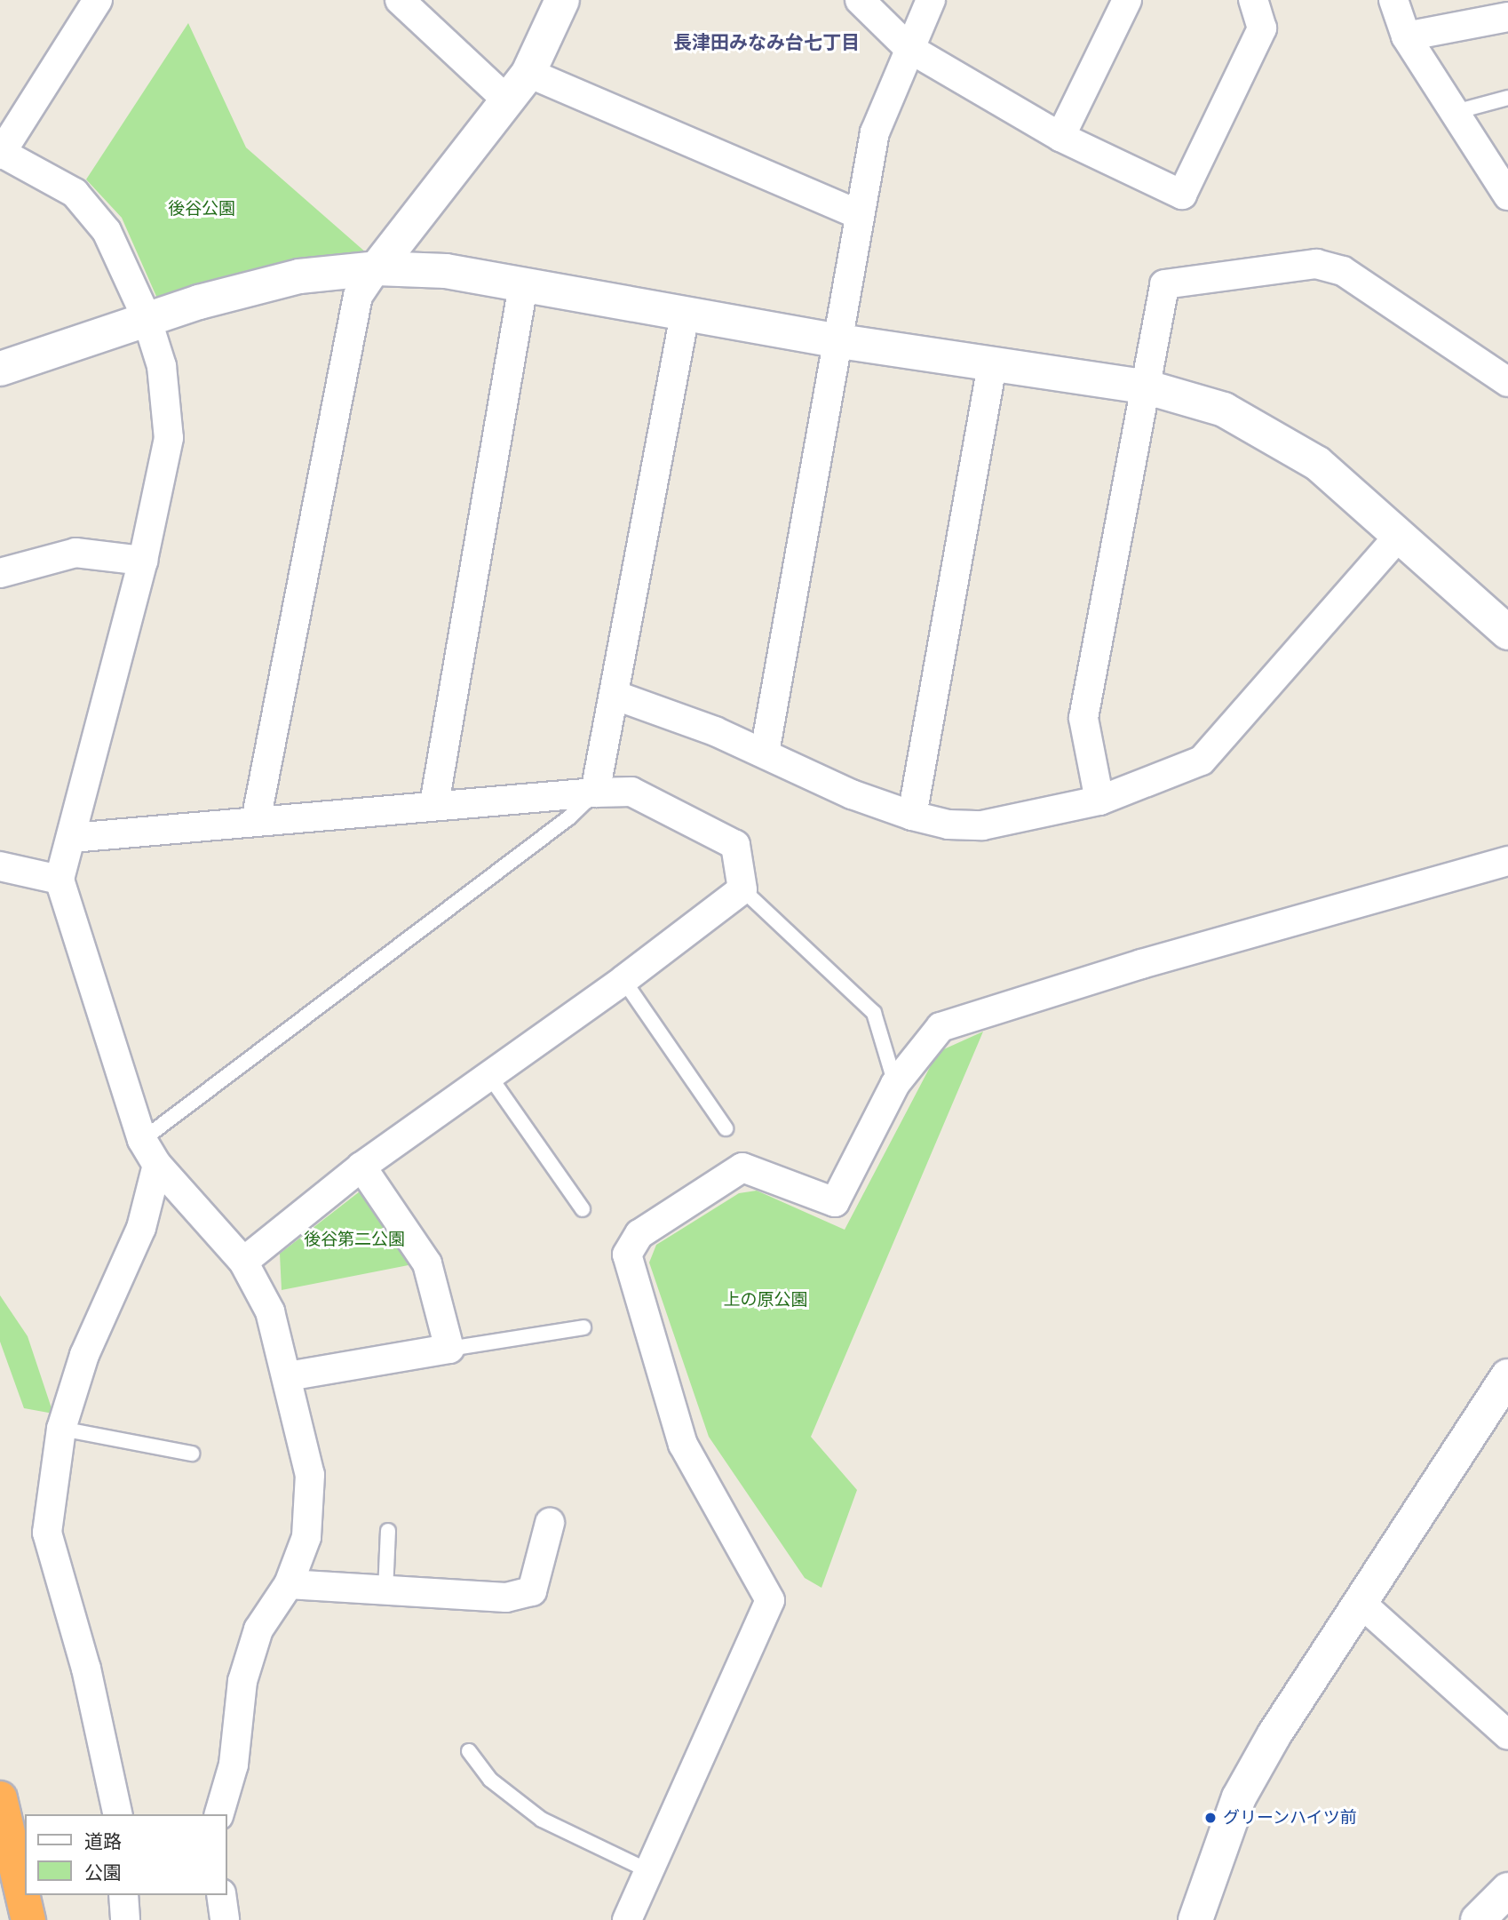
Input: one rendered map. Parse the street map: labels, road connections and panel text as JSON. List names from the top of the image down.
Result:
{
  "districts": ["長津田みなみ台七丁目"],
  "parks": ["後谷公園", "後谷第二公園", "上の原公園"],
  "places": ["グリーンハイツ前"],
  "legend": ["道路", "公園"]
}
